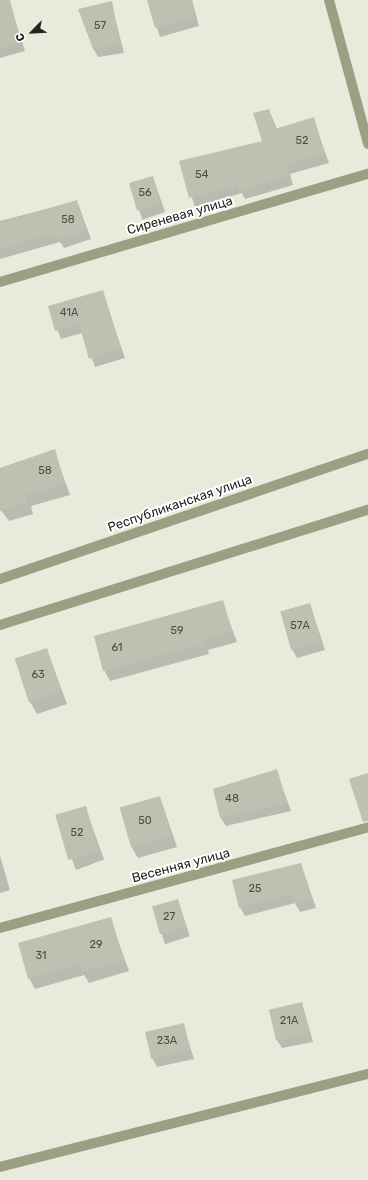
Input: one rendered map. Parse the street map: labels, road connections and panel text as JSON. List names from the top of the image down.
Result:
{
  "streets": {
    "street": ["Сиреневая улица", "Республиканская улица", "Весенняя улица"]
  },
  "house_numbers": [
    "57",
    "52",
    "54",
    "56",
    "58",
    "41А",
    "58",
    "57А",
    "59",
    "61",
    "63",
    "48",
    "50",
    "52",
    "25",
    "27",
    "29",
    "31",
    "21А",
    "23А"
  ],
  "north": "bottom left"
}
